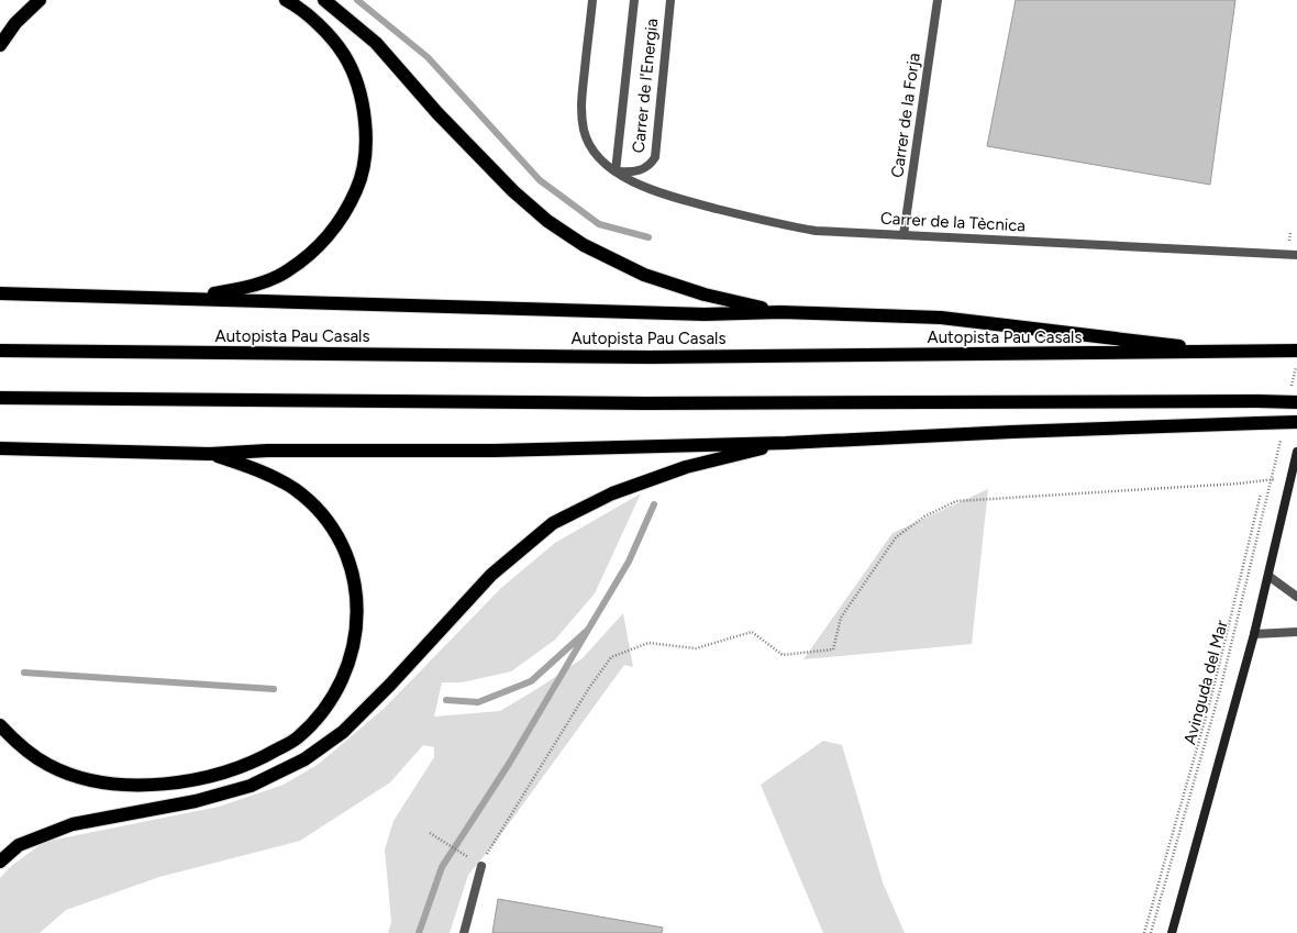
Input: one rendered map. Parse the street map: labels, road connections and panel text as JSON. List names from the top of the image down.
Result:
{
  "streets": {
    "highway": ["Autopista Pau Casals"],
    "street": ["Carrer de l'Energia", "Carrer de la Forja", "Carrer de la Tècnica"],
    "path": ["Avinguda del Mar"]
  },
  "crossings": [
    ["Carrer de l'Energia", "Carrer de la Tècnica"],
    ["Carrer de la Forja", "Carrer de la Tècnica"]
  ]
}
